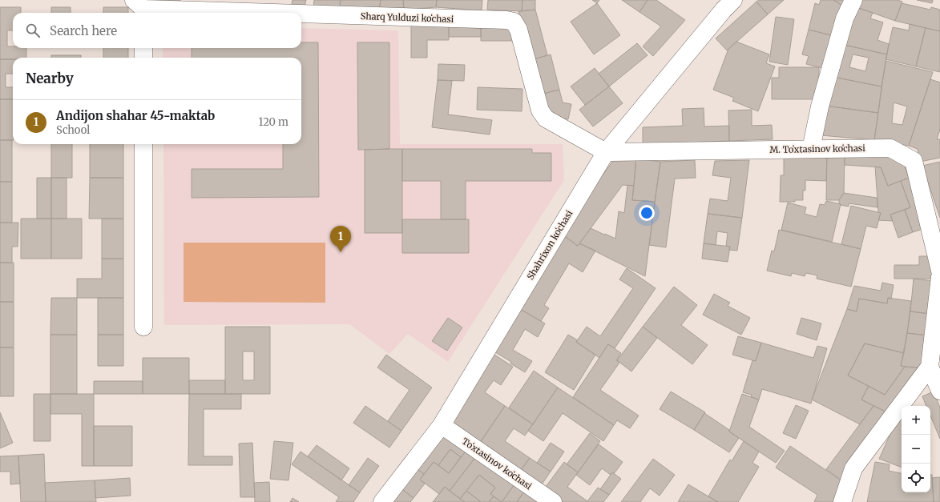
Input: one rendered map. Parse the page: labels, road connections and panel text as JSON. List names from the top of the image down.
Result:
{
  "streets": {
    "street": [
      "Sharq Yulduzi koʻchasi",
      "M. Toʻxtasinov koʻchasi",
      "Shahrixon koʻchasi",
      "Toʻxtasinov koʻchasi"
    ]
  },
  "crossings": [
    ["Sharq Yulduzi koʻchasi", "M. Toʻxtasinov koʻchasi"],
    ["Sharq Yulduzi koʻchasi", "Shahrixon koʻchasi"],
    ["M. Toʻxtasinov koʻchasi", "Shahrixon koʻchasi"],
    ["Shahrixon koʻchasi", "Toʻxtasinov koʻchasi"]
  ],
  "page": {
    "search": "Search here",
    "heading": "Nearby",
    "list": [
      {
        "mark": "1",
        "name": "Andijon shahar 45-maktab",
        "note": "School",
        "value": "120 m"
      }
    ],
    "pins": "1",
    "map_buttons": ["+", "−"]
  }
}
